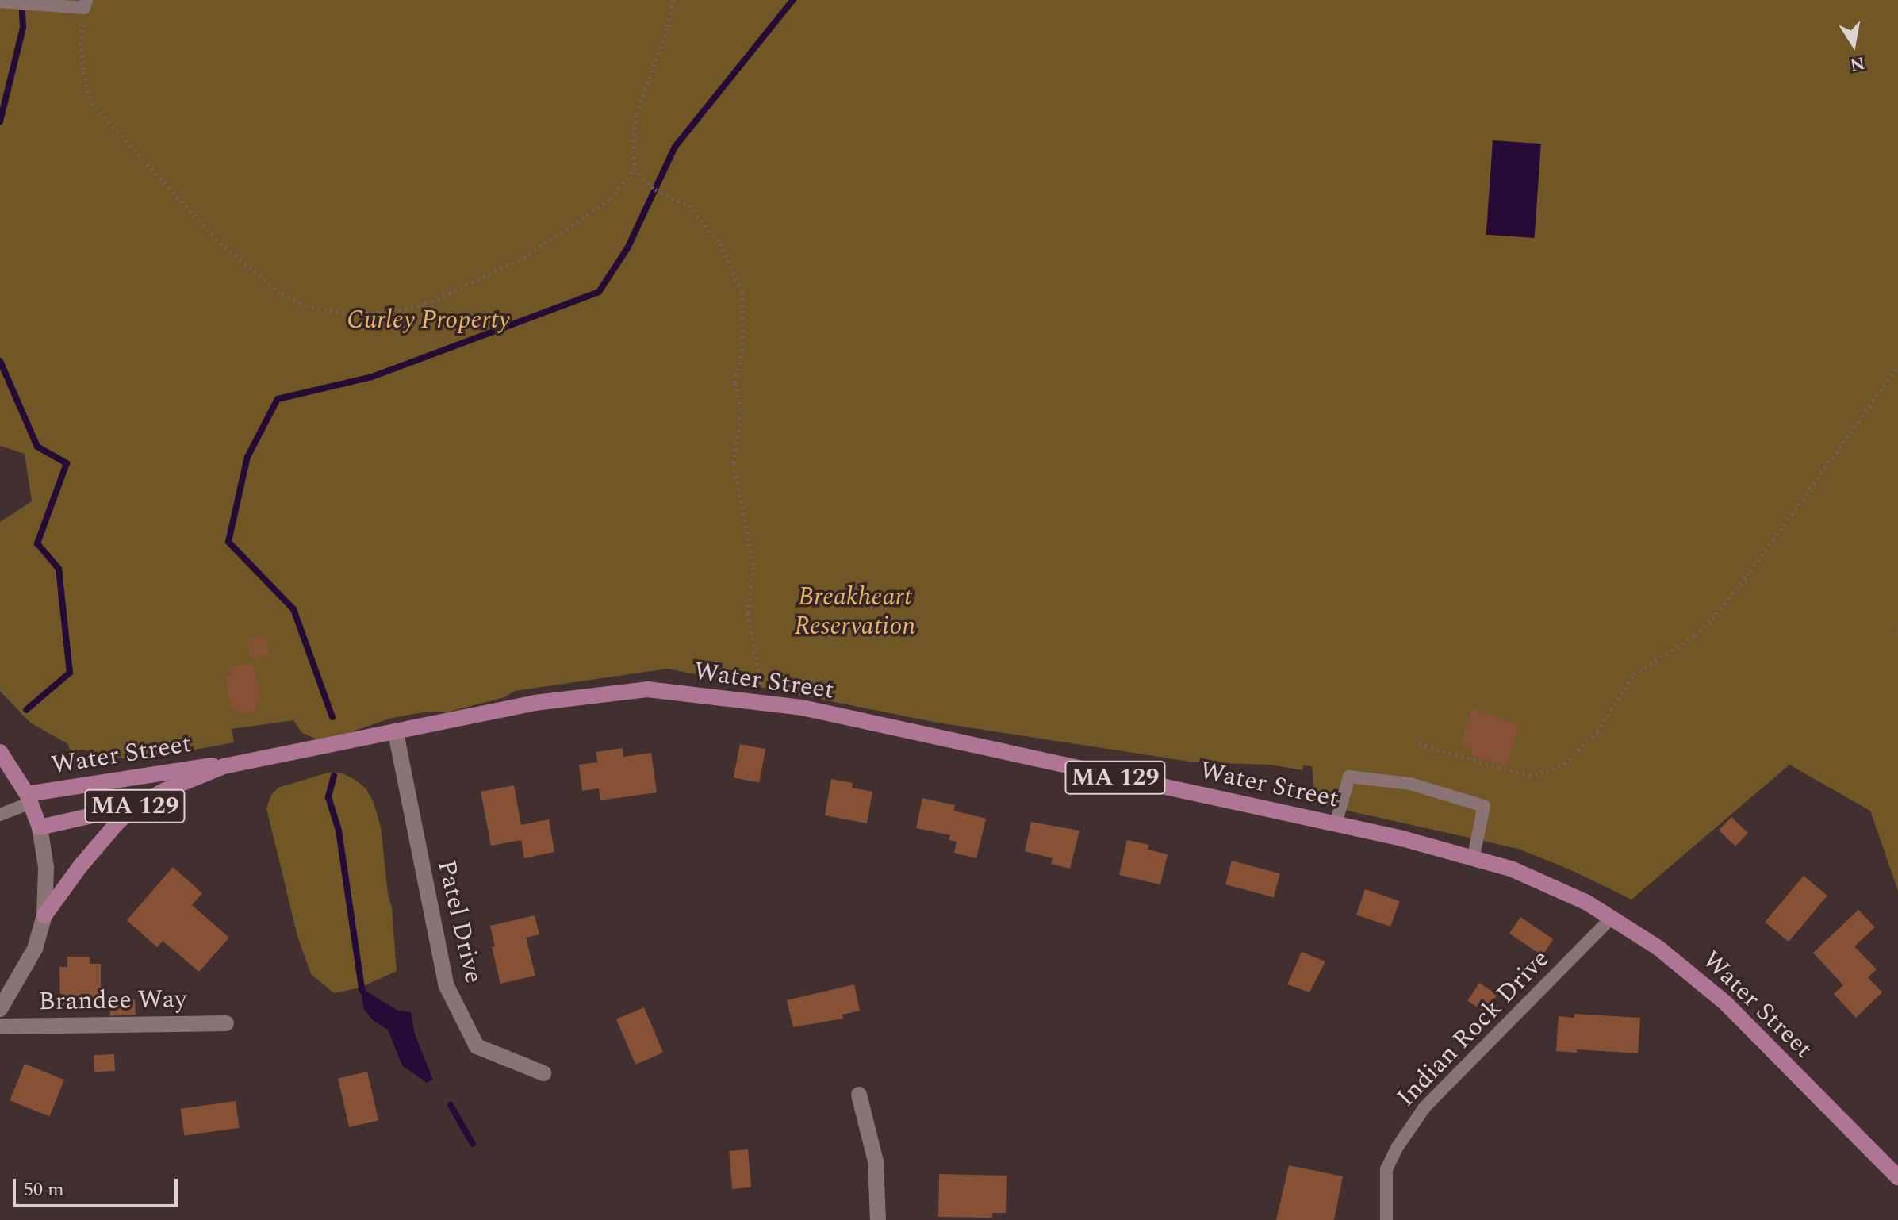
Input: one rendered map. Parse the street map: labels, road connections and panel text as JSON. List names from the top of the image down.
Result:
{
  "streets": {
    "main road": ["Water Street", "MA 129"],
    "street": ["Patel Drive", "Brandee Way"],
    "lane": ["Indian Rock Drive"]
  },
  "crossings": [
    ["Water Street", "Patel Drive"],
    ["Water Street", "Indian Rock Drive"]
  ],
  "parks": ["Curley Property", "Breakheart Reservation"],
  "scale_bar": "50 m",
  "north": "bottom"
}
